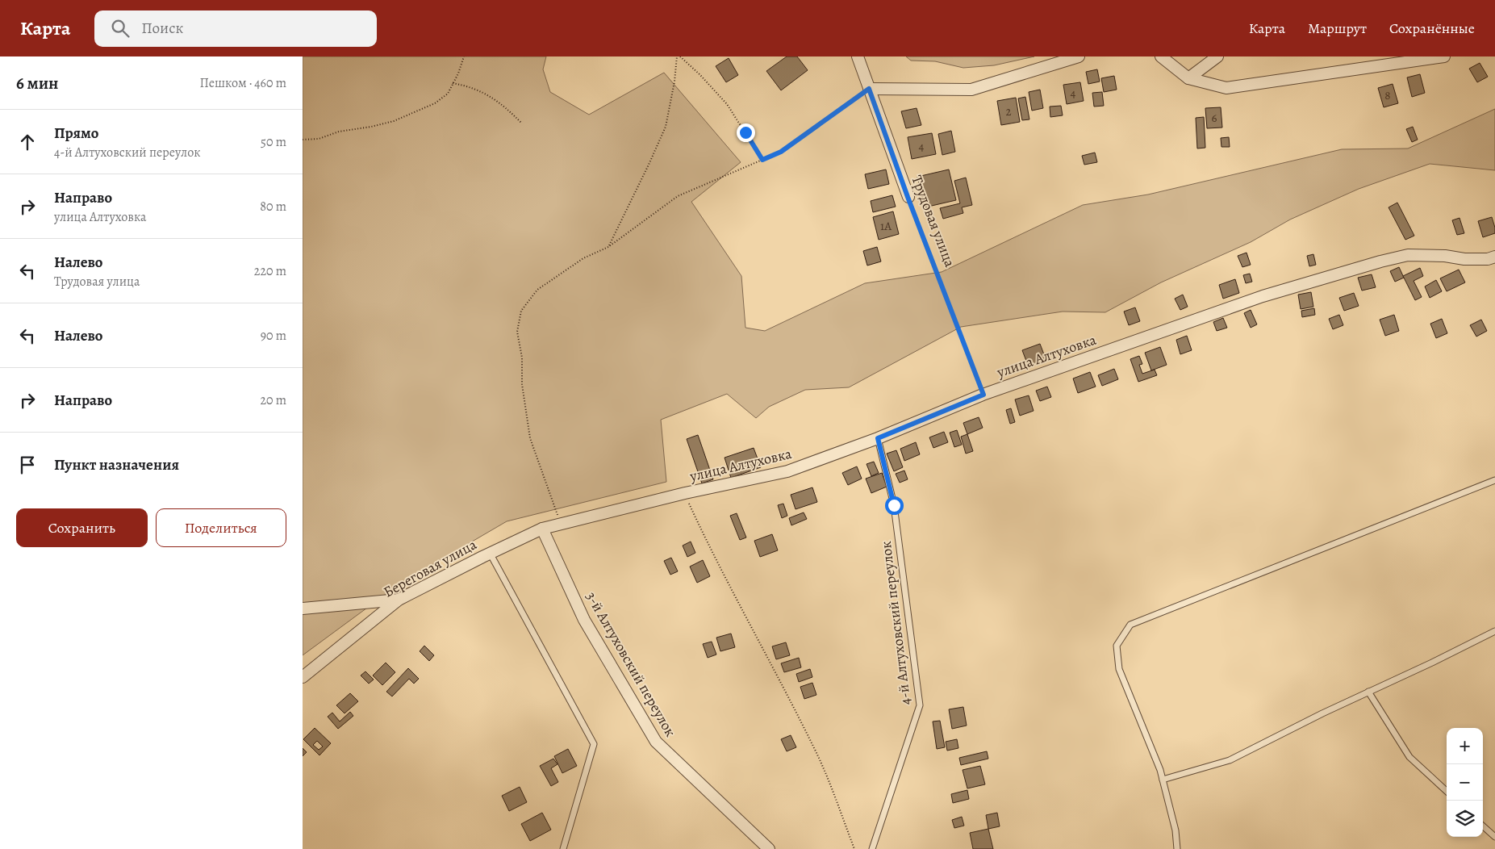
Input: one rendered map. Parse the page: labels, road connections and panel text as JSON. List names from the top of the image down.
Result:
{
  "streets": {
    "street": [
      "Трудовая улица",
      "улица Алтуховка",
      "Береговая улица",
      "3-й Алтуховский переулок"
    ],
    "lane": ["4-й Алтуховский переулок"]
  },
  "crossings": [
    ["Трудовая улица", "улица Алтуховка"],
    ["улица Алтуховка", "Береговая улица"],
    ["улица Алтуховка", "4-й Алтуховский переулок"],
    ["улица Алтуховка", "3-й Алтуховский переулок"],
    ["Береговая улица", "3-й Алтуховский переулок"]
  ],
  "house_numbers": [
    "4",
    "8",
    "2",
    "6",
    "4",
    "1А"
  ],
  "page": {
    "header": "Карта",
    "search": "Поиск",
    "nav": ["Карта", "Маршрут", "Сохранённые"],
    "heading": ["6 мин", "Пешком · 460 m"],
    "list": [
      ["Прямо", "4-й Алтуховский переулок", "50 m"],
      ["Направо", "улица Алтуховка", "80 m"],
      ["Налево", "Трудовая улица", "220 m"],
      ["Налево", "90 m"],
      ["Направо", "20 m"],
      "Пункт назначения"
    ],
    "buttons": ["Сохранить", "Поделиться"],
    "map_buttons": ["+", "−"]
  }
}
